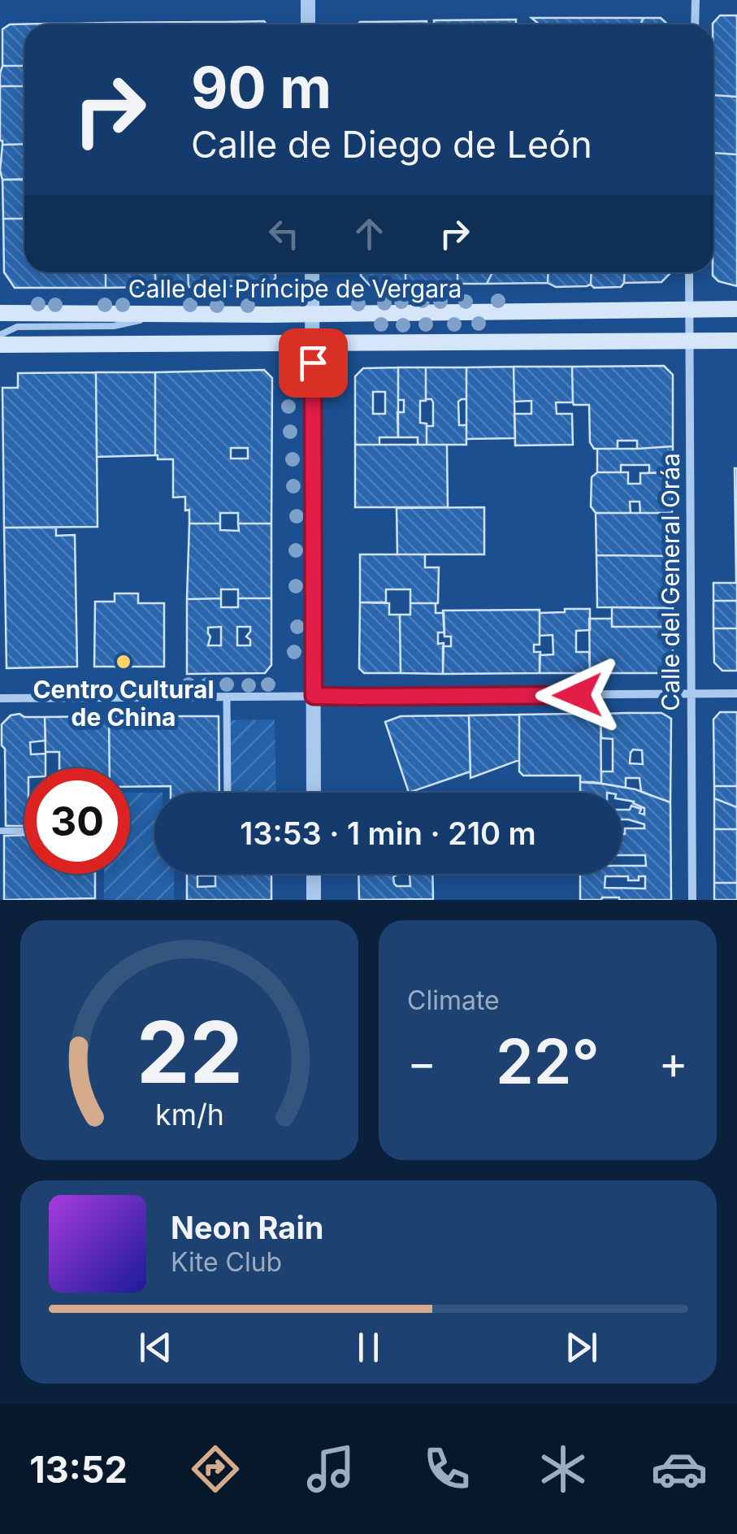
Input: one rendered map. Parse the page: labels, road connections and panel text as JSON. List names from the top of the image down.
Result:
{
  "streets": {
    "main road": ["Calle del Príncipe de Vergara"],
    "street": ["Calle del General Oráa"]
  },
  "crossings": [
    ["Calle del Príncipe de Vergara", "Calle del General Oráa"]
  ],
  "places": ["Centro Cultural de China"],
  "page": {
    "turn": ["90 m", "Calle de Diego de León"],
    "limit": "30",
    "trip": "13:53 · 1 min · 210 m",
    "tile": "Climate",
    "heat": ["−", "22°", "+"],
    "song": ["Neon Rain", "Kite Club"],
    "tabs": "13:52",
    "gauge": ["22", "km/h"]
  }
}
